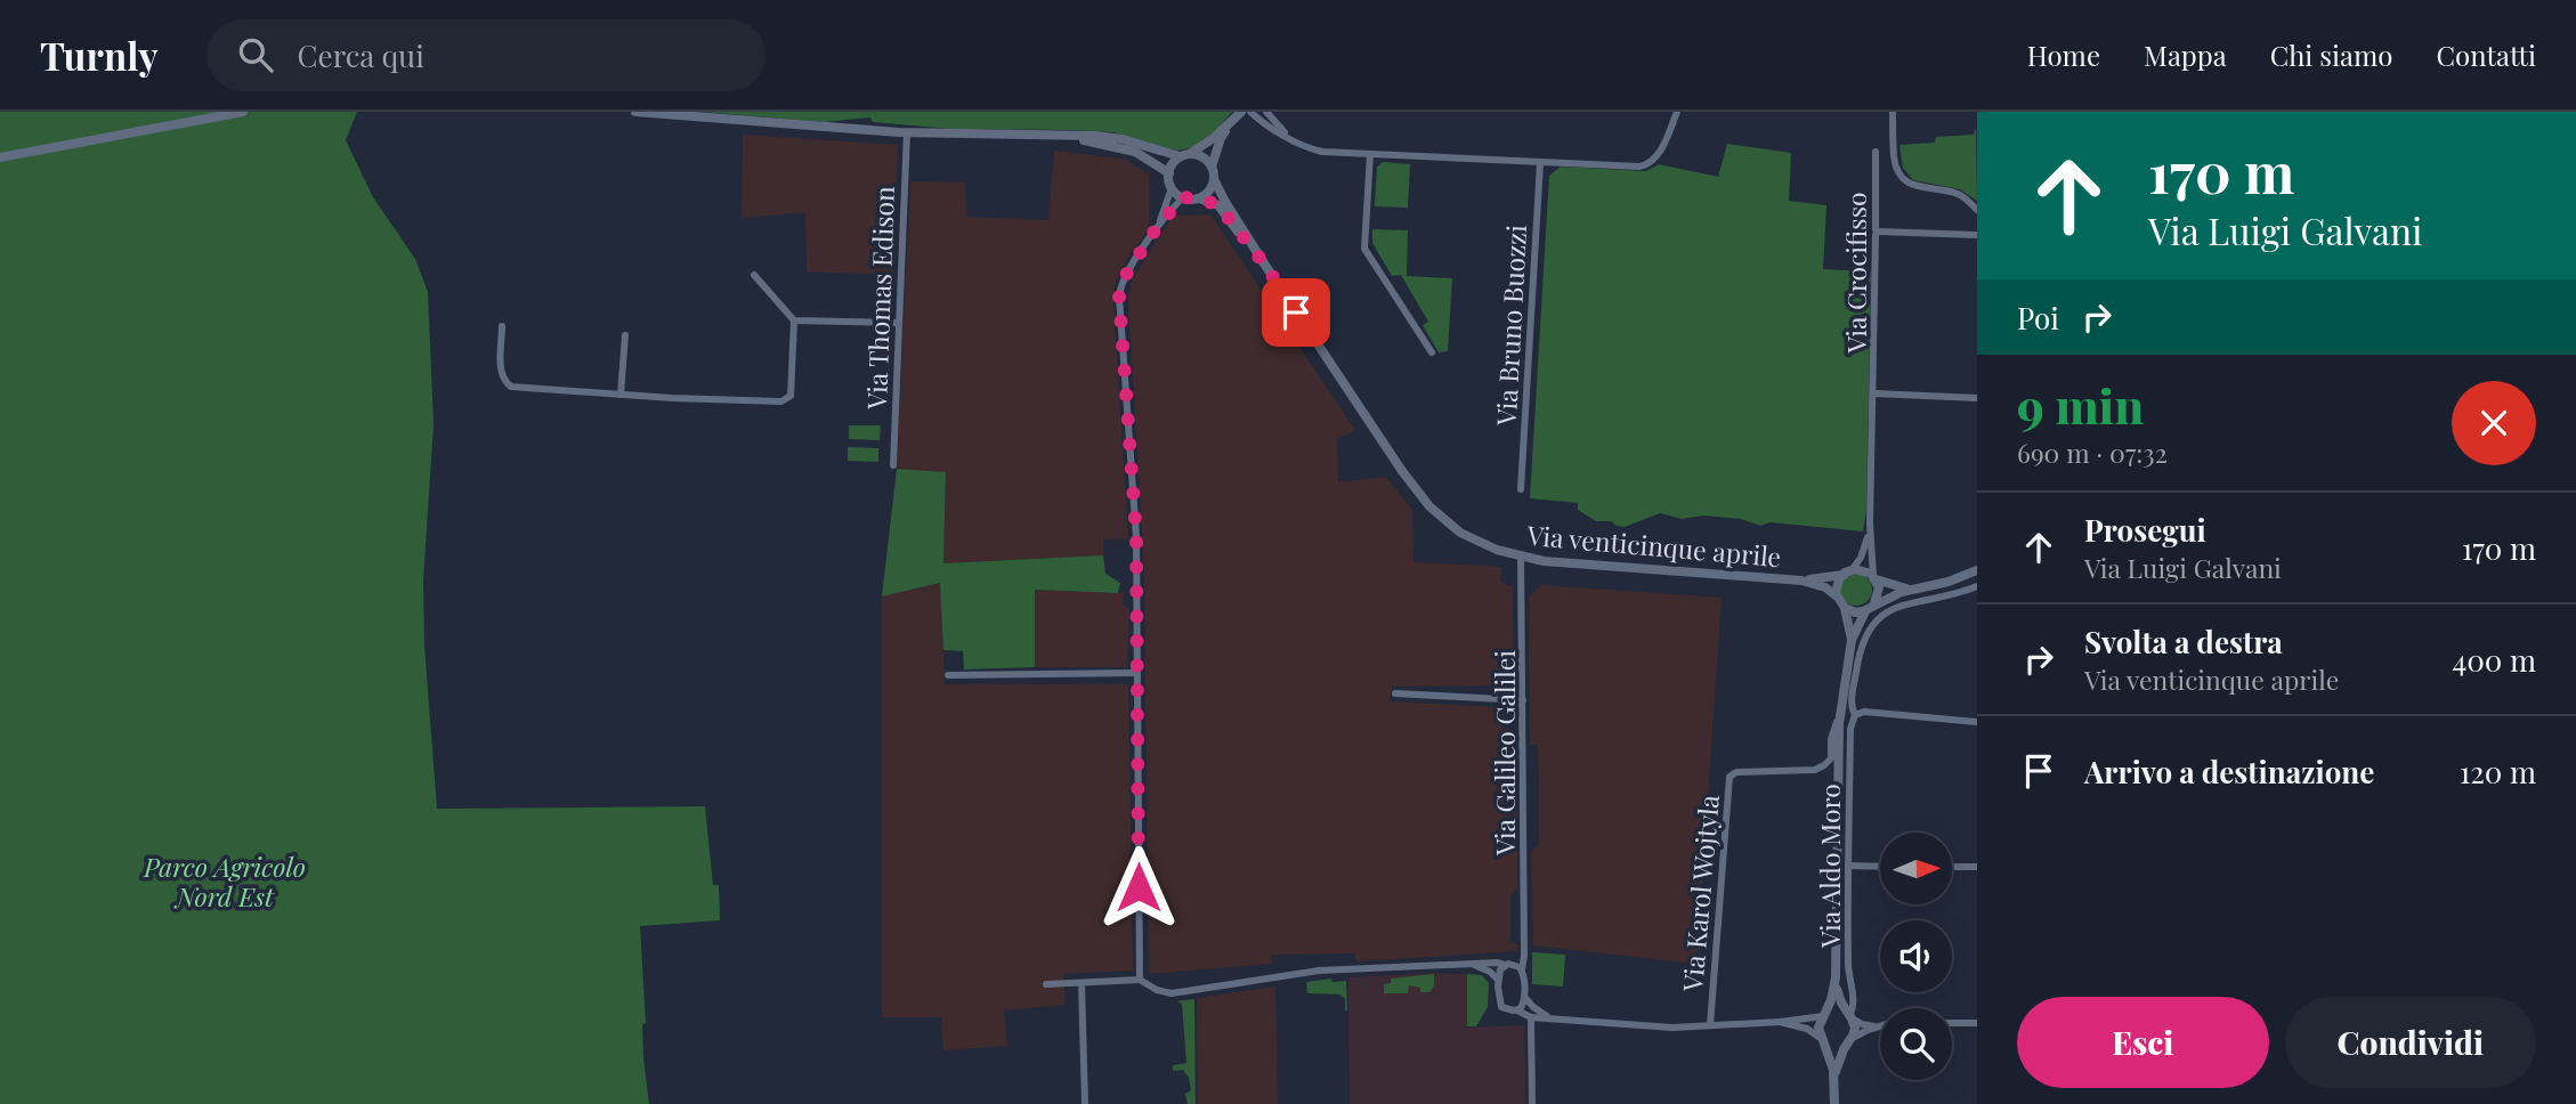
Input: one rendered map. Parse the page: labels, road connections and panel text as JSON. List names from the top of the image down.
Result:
{
  "streets": {
    "street": [
      "Via Crocifisso",
      "Via Thomas Edison",
      "Via Bruno Buozzi",
      "Via venticinque aprile",
      "Via Galileo Galilei",
      "Via Aldo Moro",
      "Via Karol Wojtyla"
    ]
  },
  "crossings": [
    ["Via venticinque aprile", "Via Galileo Galilei"]
  ],
  "parks": ["Parco Agricolo Nord Est"],
  "north": "right",
  "page": {
    "header": "Turnly",
    "search": "Cerca qui",
    "nav": [
      "Home",
      "Mappa",
      "Chi siamo",
      "Contatti"
    ],
    "turn": ["170 m", "Via Luigi Galvani"],
    "then": "Poi",
    "heading": ["9 min", "690 m · 07:32"],
    "list": [
      {
        "name": "Prosegui",
        "note": "Via Luigi Galvani",
        "value": "170 m"
      },
      {
        "name": "Svolta a destra",
        "note": "Via venticinque aprile",
        "value": "400 m"
      },
      {
        "name": "Arrivo a destinazione",
        "value": "120 m"
      }
    ],
    "buttons": ["Esci", "Condividi"]
  }
}
